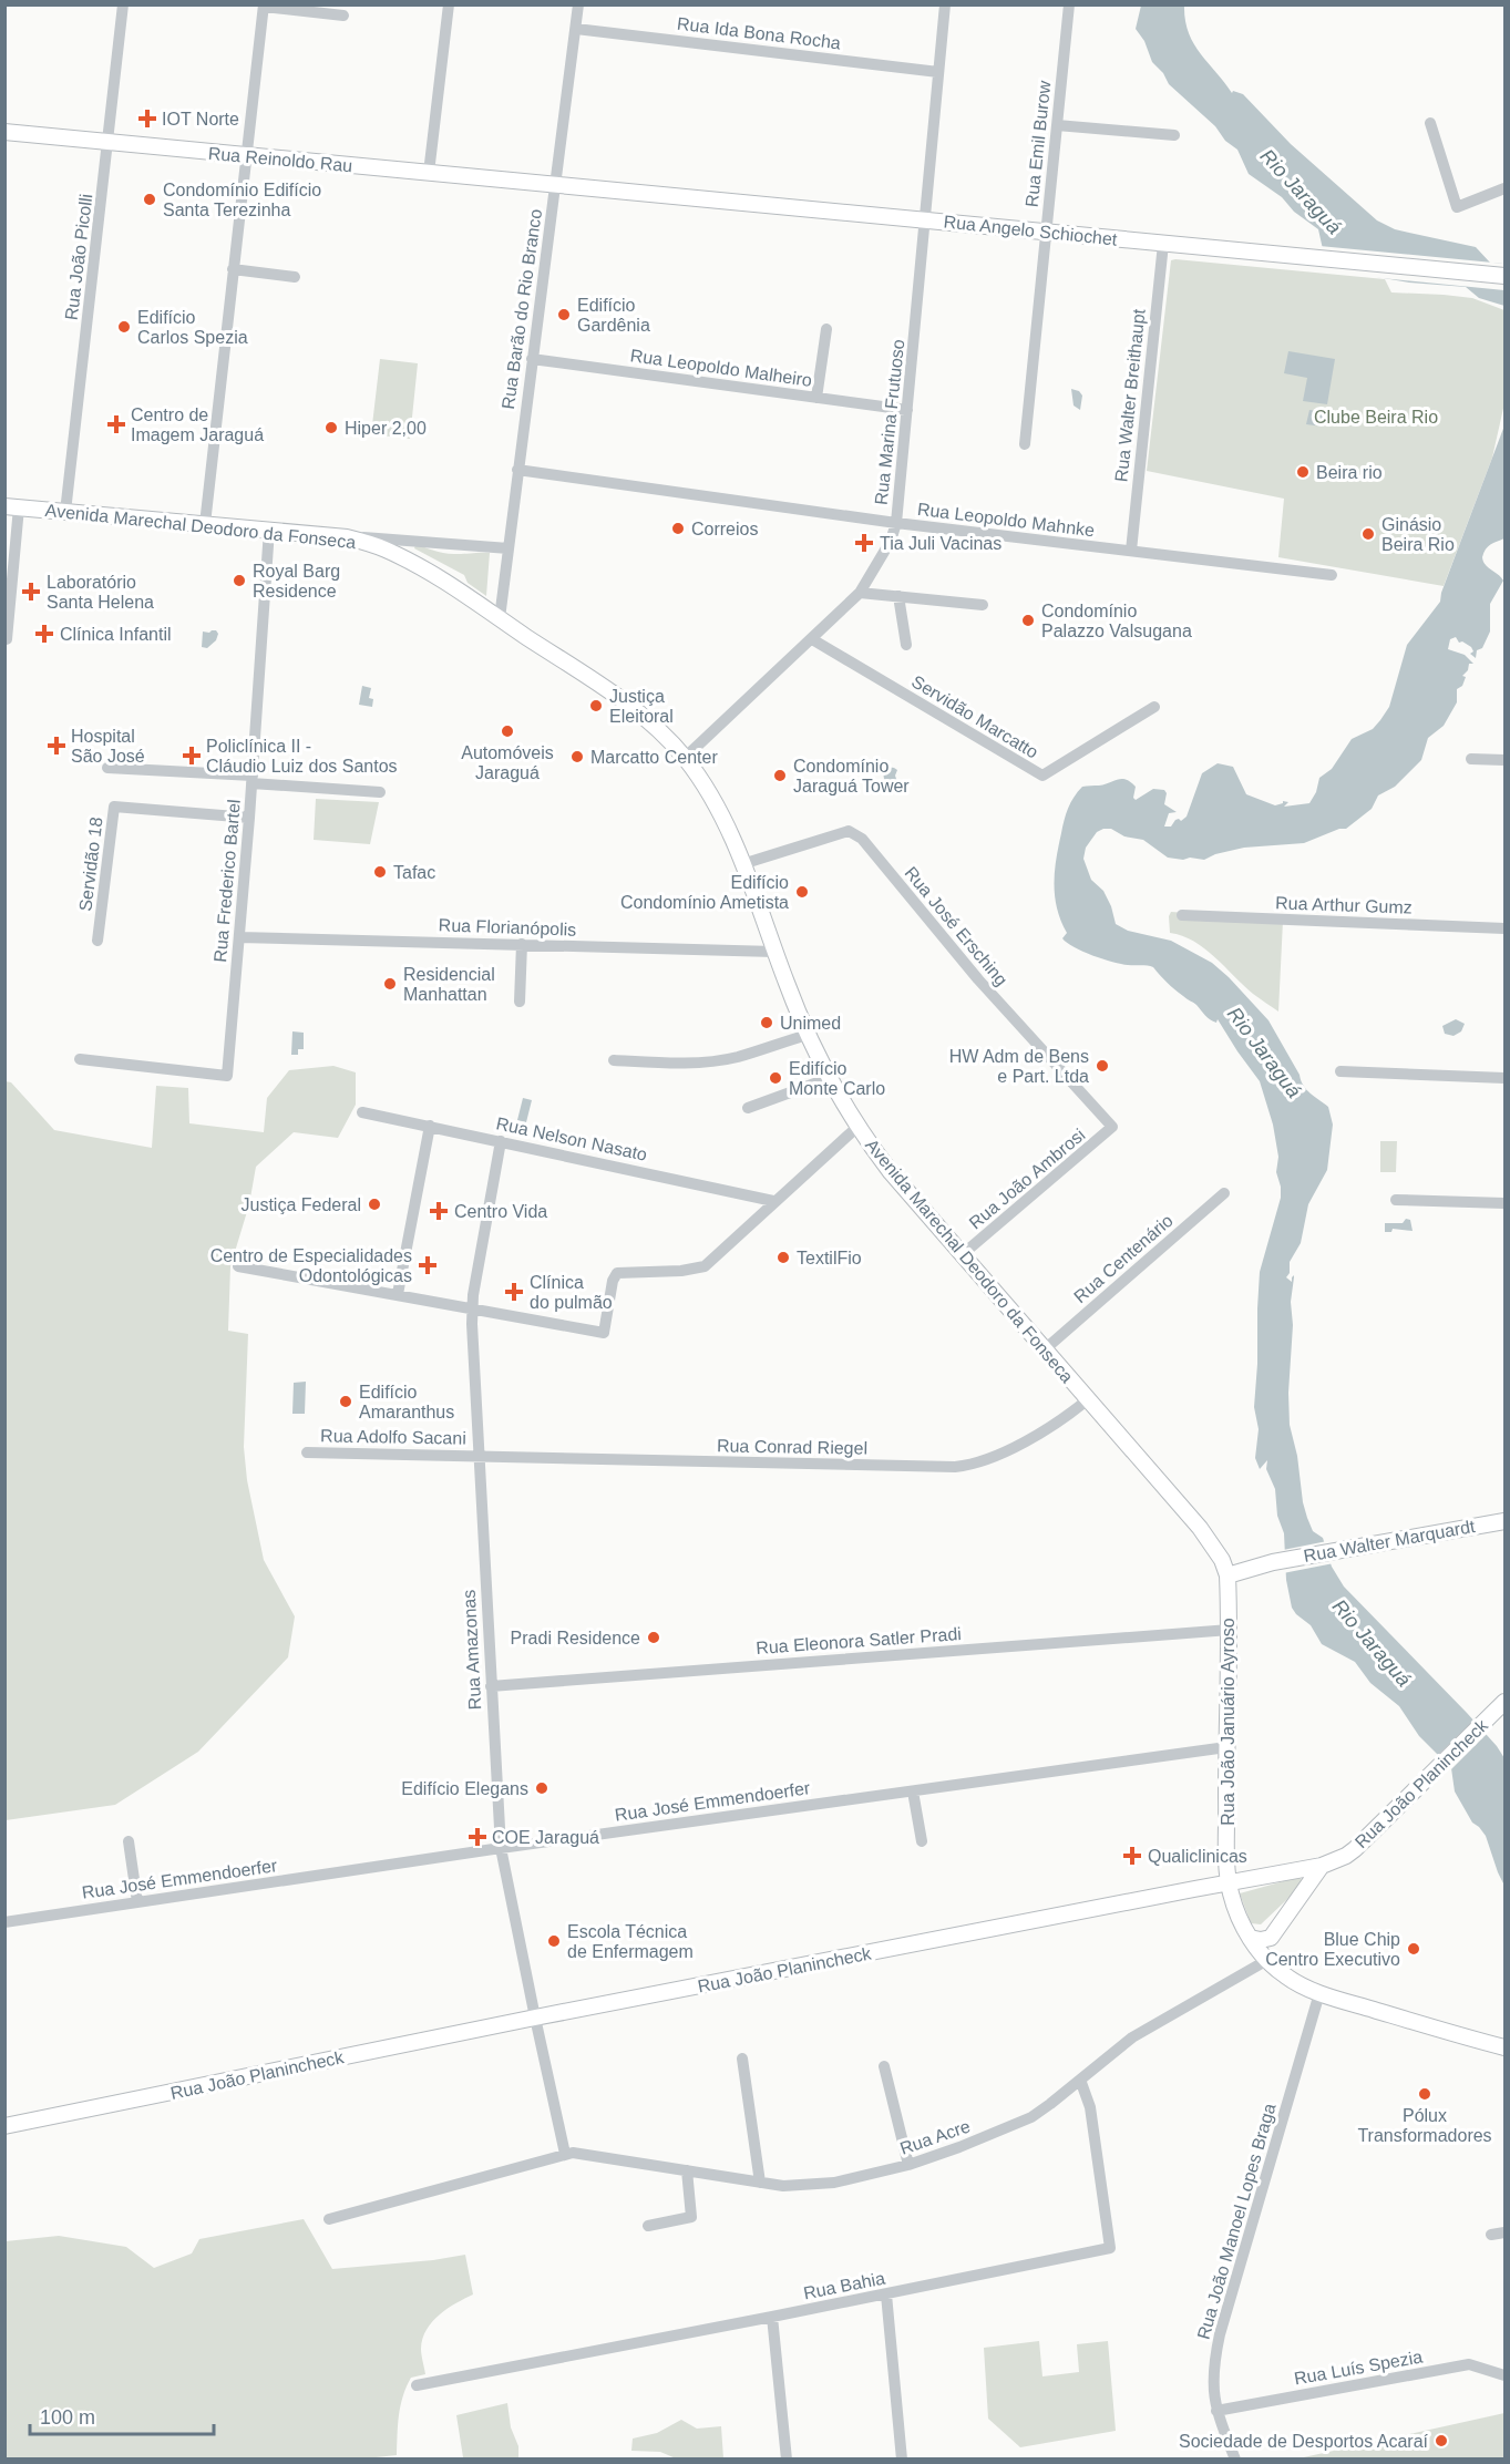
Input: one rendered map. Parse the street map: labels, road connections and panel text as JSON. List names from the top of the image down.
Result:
{
  "streets": {
    "main road": [
      "Rua Reinoldo Rau",
      "Rua Angelo Schiochet",
      "Avenida Marechal Deodoro da Fonseca",
      "Rua Walter Marquardt",
      "Rua João Januário Ayroso",
      "Rua João Planincheck"
    ],
    "street": [
      "Rua Ida Bona Rocha",
      "Rua Emil Burow",
      "Rua João Picolli",
      "Rua Barão do Rio Branco",
      "Rua Leopoldo Malheiro",
      "Rua Walter Breithaupt",
      "Rua Marina Frutuoso",
      "Rua Leopoldo Mahnke",
      "Servidão Marcatto",
      "Servidão 18",
      "Rua Frederico Bartel",
      "Rua Arthur Gumz",
      "Rua José Ersching",
      "Rua Florianópolis",
      "Rua Nelson Nasato",
      "Rua João Ambrosi",
      "Rua Centenário",
      "Rua Adolfo Sacani",
      "Rua Conrad Riegel",
      "Rua Eleonora Satler Pradi",
      "Rua Amazonas",
      "Rua José Emmendoerfer",
      "Rua Acre",
      "Rua João Manoel Lopes Braga",
      "Rua Bahia",
      "Rua Luís Spezia"
    ]
  },
  "crossings": [
    ["Rua Ida Bona Rocha", "Rua Barão do Rio Branco"],
    ["Rua Ida Bona Rocha", "Rua Marina Frutuoso"],
    ["Rua Emil Burow", "Rua Angelo Schiochet"],
    ["Rua Reinoldo Rau", "Rua Angelo Schiochet"],
    ["Rua Reinoldo Rau", "Rua João Picolli"],
    ["Rua Reinoldo Rau", "Rua Barão do Rio Branco"],
    ["Rua Angelo Schiochet", "Rua Barão do Rio Branco"],
    ["Rua Angelo Schiochet", "Rua Walter Breithaupt"],
    ["Rua Angelo Schiochet", "Rua Marina Frutuoso"],
    ["Rua João Picolli", "Avenida Marechal Deodoro da Fonseca"],
    ["Rua Barão do Rio Branco", "Rua Leopoldo Malheiro"],
    ["Rua Barão do Rio Branco", "Rua Leopoldo Mahnke"],
    ["Rua Barão do Rio Branco", "Avenida Marechal Deodoro da Fonseca"],
    ["Rua Leopoldo Malheiro", "Rua Marina Frutuoso"],
    ["Rua Walter Breithaupt", "Rua Leopoldo Mahnke"],
    ["Rua Marina Frutuoso", "Rua Leopoldo Mahnke"],
    ["Rua Marina Frutuoso", "Avenida Marechal Deodoro da Fonseca"],
    ["Rua Marina Frutuoso", "Servidão Marcatto"],
    ["Avenida Marechal Deodoro da Fonseca", "Rua Frederico Bartel"],
    ["Avenida Marechal Deodoro da Fonseca", "Rua José Ersching"],
    ["Avenida Marechal Deodoro da Fonseca", "Rua Florianópolis"],
    ["Avenida Marechal Deodoro da Fonseca", "Rua João Ambrosi"],
    ["Avenida Marechal Deodoro da Fonseca", "Rua Centenário"],
    ["Avenida Marechal Deodoro da Fonseca", "Rua Conrad Riegel"],
    ["Avenida Marechal Deodoro da Fonseca", "Rua Walter Marquardt"],
    ["Avenida Marechal Deodoro da Fonseca", "Rua João Januário Ayroso"],
    ["Servidão 18", "Rua Frederico Bartel"],
    ["Rua Frederico Bartel", "Rua Florianópolis"],
    ["Rua José Ersching", "Rua João Ambrosi"],
    ["Rua Nelson Nasato", "Rua Amazonas"],
    ["Rua Adolfo Sacani", "Rua Conrad Riegel"],
    ["Rua Adolfo Sacani", "Rua Amazonas"],
    ["Rua Conrad Riegel", "Rua Amazonas"],
    ["Rua Walter Marquardt", "Rua João Januário Ayroso"],
    ["Rua Eleonora Satler Pradi", "Rua Amazonas"],
    ["Rua Eleonora Satler Pradi", "Rua João Januário Ayroso"],
    ["Rua Amazonas", "Rua João Planincheck"],
    ["Rua Amazonas", "Rua José Emmendoerfer"],
    ["Rua Amazonas", "Rua Acre"],
    ["Rua João Januário Ayroso", "Rua João Planincheck"],
    ["Rua João Januário Ayroso", "Rua José Emmendoerfer"],
    ["Rua João Januário Ayroso", "Rua Acre"],
    ["Rua João Januário Ayroso", "Rua João Manoel Lopes Braga"],
    ["Rua Acre", "Rua Bahia"],
    ["Rua João Manoel Lopes Braga", "Rua Luís Spezia"]
  ],
  "water": ["Rio Jaraguá"],
  "parks": ["Clube Beira Rio"],
  "places": {
    "health": [
      "IOT Norte",
      "Centro de Imagem Jaraguá",
      "Tia Juli Vacinas",
      "Laboratório Santa Helena",
      "Clínica Infantil",
      "Hospital São José",
      "Policlínica II - Cláudio Luiz dos Santos",
      "Centro Vida",
      "Centro de Especialidades Odontológicas",
      "Clínica do pulmão",
      "COE Jaraguá",
      "Qualiclinicas"
    ],
    "other": [
      "Condomínio Edifício Santa Terezinha",
      "Edifício Gardênia",
      "Edifício Carlos Spezia",
      "Hiper 2,00",
      "Beira rio",
      "Correios",
      "Ginásio Beira Rio",
      "Royal Barg Residence",
      "Condomínio Palazzo Valsugana",
      "Justiça Eleitoral",
      "Automóveis Jaraguá",
      "Marcatto Center",
      "Condomínio Jaraguá Tower",
      "Tafac",
      "Edifício Condomínio Ametista",
      "Residencial Manhattan",
      "Unimed",
      "HW Adm de Bens e Part. Ltda",
      "Edifício Monte Carlo",
      "Justiça Federal",
      "TextilFio",
      "Edifício Amaranthus",
      "Pradi Residence",
      "Edifício Elegans",
      "Escola Técnica de Enfermagem",
      "Blue Chip Centro Executivo",
      "Pólux Transformadores",
      "Sociedade de Desportos Acaraí"
    ]
  },
  "scale_bar": "100 m"
}
